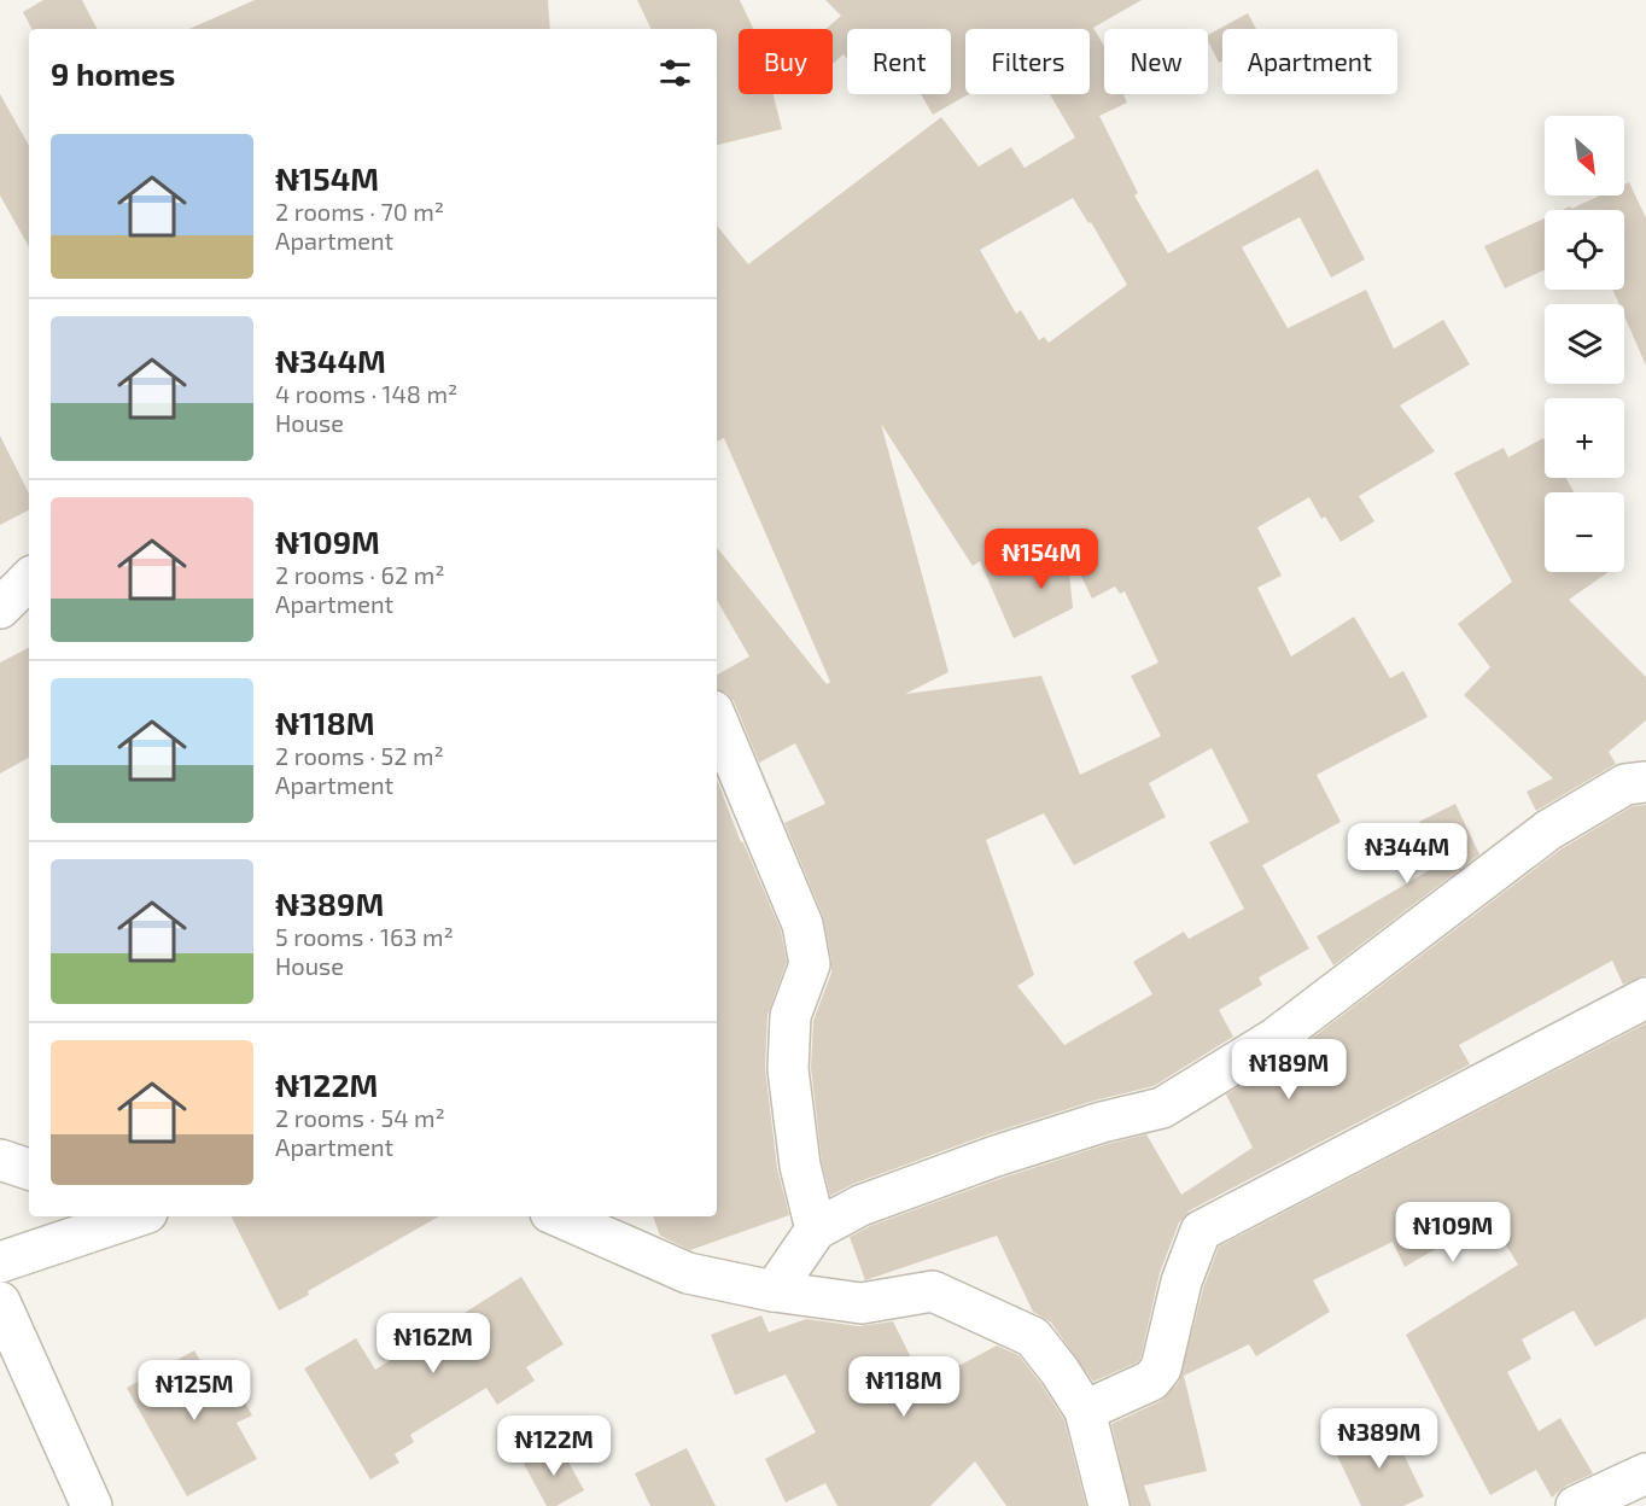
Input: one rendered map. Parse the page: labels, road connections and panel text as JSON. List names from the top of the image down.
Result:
{
  "north": "bottom right",
  "page": {
    "chip": [
      "Buy",
      "Rent",
      "Filters",
      "New",
      "Apartment"
    ],
    "heading": "9 homes",
    "map_buttons": ["+", "−"],
    "list": [
      {
        "name": "₦154M",
        "note": "2 rooms · 70 m² · Apartment"
      },
      {
        "name": "₦344M",
        "note": "4 rooms · 148 m² · House"
      },
      {
        "name": "₦109M",
        "note": "2 rooms · 62 m² · Apartment"
      },
      {
        "name": "₦118M",
        "note": "2 rooms · 52 m² · Apartment"
      },
      {
        "name": "₦389M",
        "note": "5 rooms · 163 m² · House"
      },
      {
        "name": "₦122M",
        "note": "2 rooms · 54 m² · Apartment"
      }
    ],
    "price": [
      "₦154M",
      "₦344M",
      "₦189M",
      "₦109M",
      "₦162M",
      "₦118M",
      "₦125M",
      "₦389M",
      "₦122M"
    ]
  }
}
